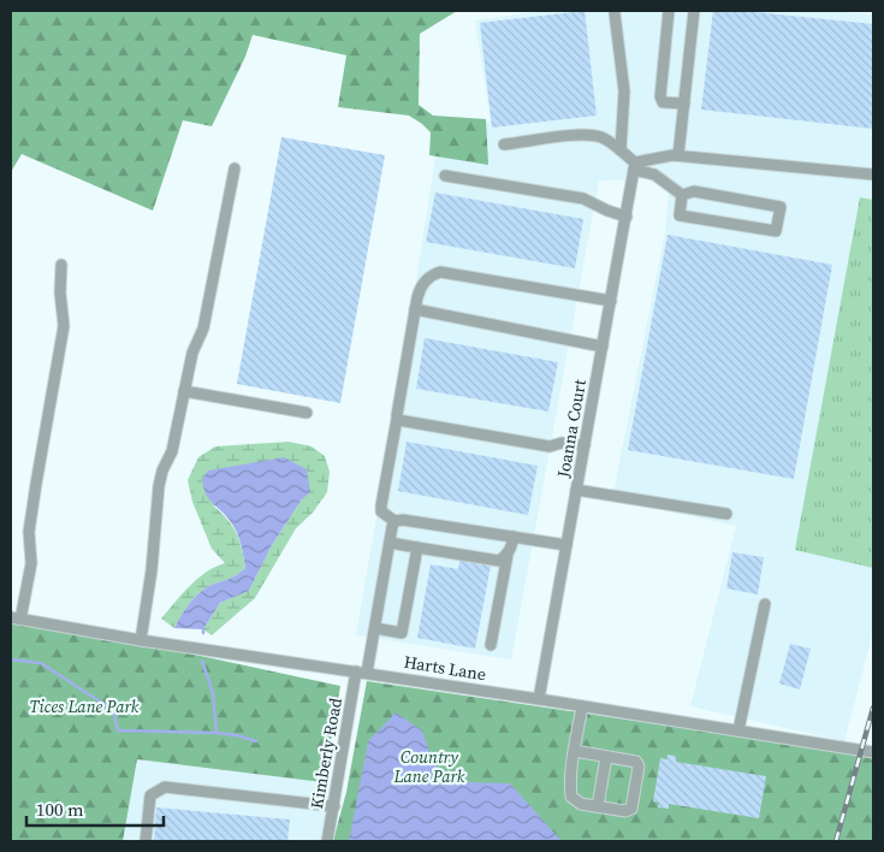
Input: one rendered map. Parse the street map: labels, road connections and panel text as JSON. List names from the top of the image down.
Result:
{
  "streets": {
    "street": ["Joanna Court", "Harts Lane", "Kimberly Road"]
  },
  "crossings": [
    ["Joanna Court", "Harts Lane"],
    ["Harts Lane", "Kimberly Road"]
  ],
  "parks": ["Tices Lane Park", "Country Lane Park"],
  "scale_bar": "100 m"
}
